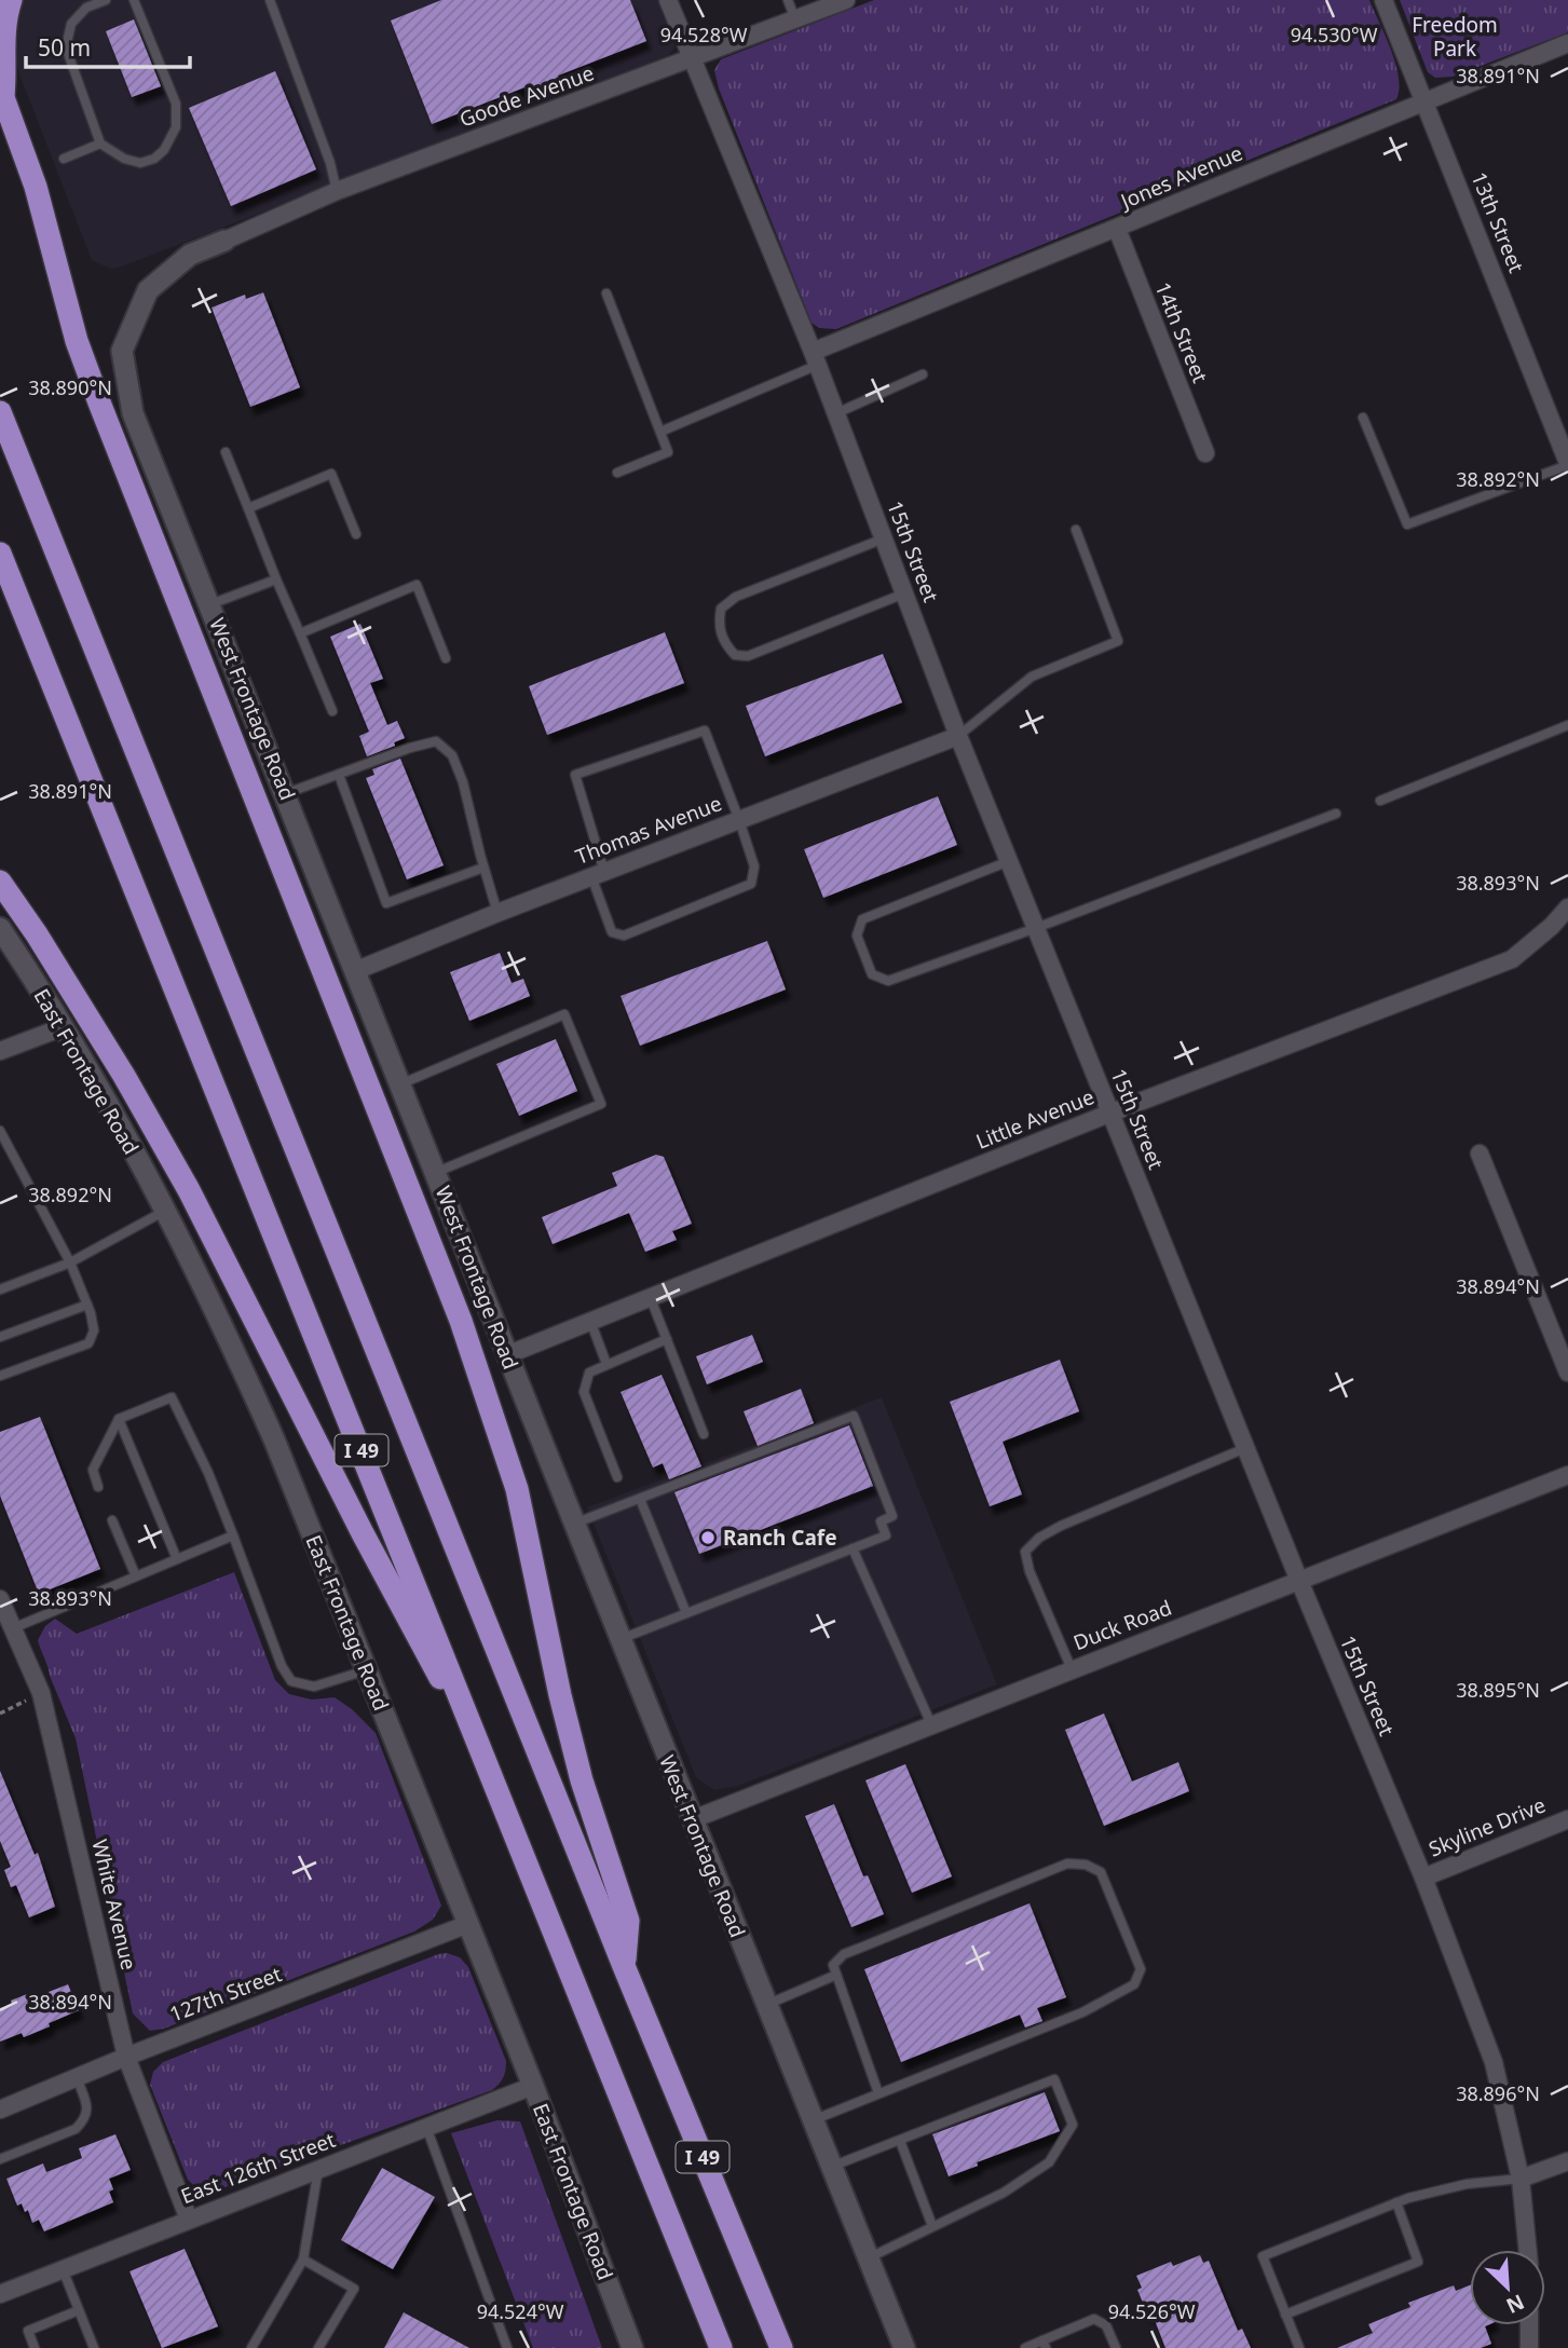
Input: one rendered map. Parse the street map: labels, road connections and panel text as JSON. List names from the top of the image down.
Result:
{
  "streets": {
    "highway": ["I 49"],
    "street": [
      "Goode Avenue",
      "Jones Avenue",
      "13th Street",
      "14th Street",
      "15th Street",
      "West Frontage Road",
      "Thomas Avenue",
      "East Frontage Road",
      "Little Avenue",
      "Duck Road",
      "Skyline Drive",
      "White Avenue",
      "127th Street",
      "East 126th Street"
    ]
  },
  "crossings": [
    ["Goode Avenue", "15th Street"],
    ["Goode Avenue", "West Frontage Road"],
    ["Jones Avenue", "13th Street"],
    ["Jones Avenue", "14th Street"],
    ["Jones Avenue", "15th Street"],
    ["15th Street", "Thomas Avenue"],
    ["15th Street", "Little Avenue"],
    ["15th Street", "Duck Road"],
    ["15th Street", "Skyline Drive"],
    ["West Frontage Road", "Thomas Avenue"],
    ["West Frontage Road", "Little Avenue"],
    ["West Frontage Road", "Duck Road"],
    ["East Frontage Road", "127th Street"],
    ["East Frontage Road", "East 126th Street"],
    ["White Avenue", "127th Street"],
    ["White Avenue", "East 126th Street"]
  ],
  "parks": ["Freedom Park"],
  "places": ["Ranch Cafe"],
  "scale_bar": "50 m",
  "north": "bottom right",
  "coordinates": [
    "94.528°W",
    "94.530°W",
    "38.891°N",
    "38.890°N",
    "38.892°N",
    "38.893°N",
    "38.894°N",
    "38.895°N",
    "38.896°N",
    "94.524°W",
    "94.526°W"
  ]
}
